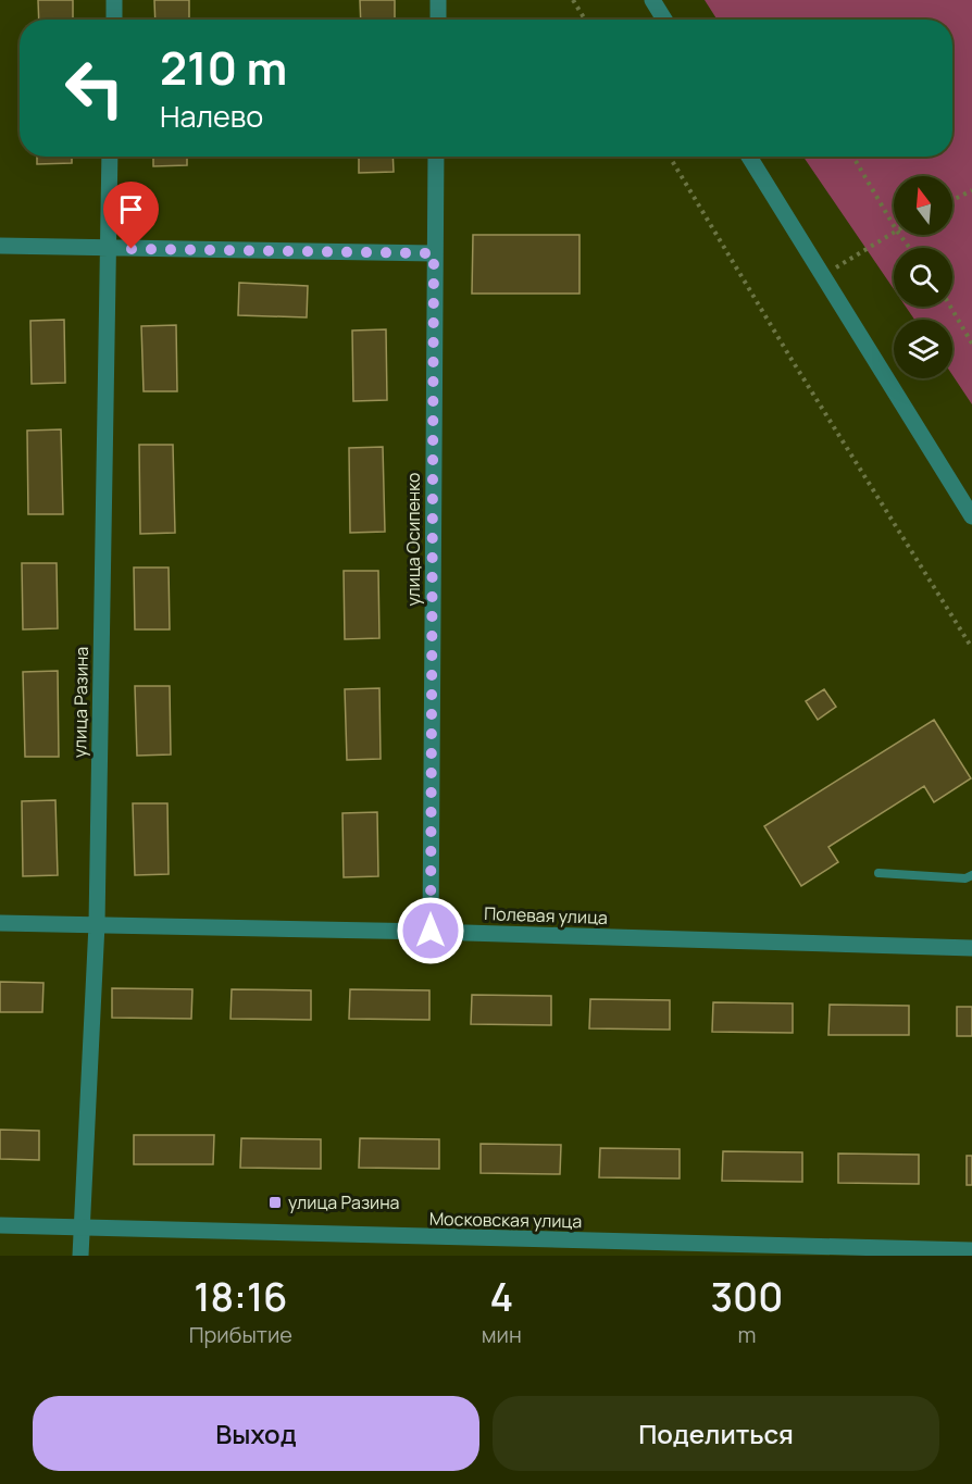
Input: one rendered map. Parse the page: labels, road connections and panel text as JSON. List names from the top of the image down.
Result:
{
  "streets": {
    "street": [
      "улица Осипенко",
      "улица Разина",
      "Полевая улица",
      "Московская улица"
    ]
  },
  "crossings": [
    ["улица Осипенко", "Полевая улица"],
    ["улица Разина", "Полевая улица"],
    ["улица Разина", "Московская улица"]
  ],
  "places": {
    "transit": ["улица Разина"]
  },
  "north": "top",
  "page": {
    "turn": ["210 m", "Налево"],
    "eta": [
      "18:16",
      "Прибытие",
      "4",
      "мин",
      "300",
      "m"
    ],
    "buttons": ["Выход", "Поделиться"]
  }
}
